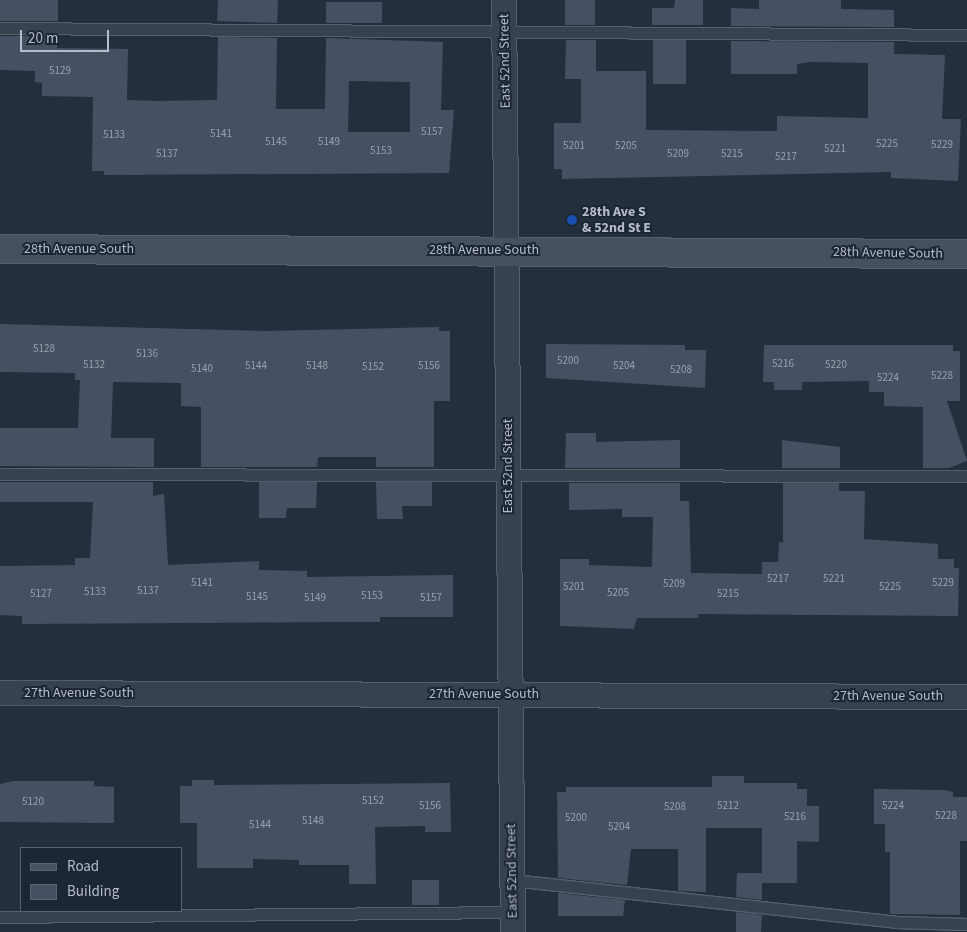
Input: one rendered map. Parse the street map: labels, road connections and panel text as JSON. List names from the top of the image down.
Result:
{
  "streets": {
    "street": ["East 52nd Street", "28th Avenue South", "27th Avenue South"]
  },
  "crossings": [
    ["East 52nd Street", "28th Avenue South"],
    ["East 52nd Street", "27th Avenue South"]
  ],
  "places": ["28th Ave S & 52nd St E"],
  "house_numbers": [
    "5129",
    "5157",
    "5141",
    "5133",
    "5145",
    "5149",
    "5225",
    "5229",
    "5201",
    "5205",
    "5221",
    "5153",
    "5137",
    "5209",
    "5215",
    "5217",
    "5128",
    "5136",
    "5200",
    "5216",
    "5132",
    "5220",
    "5144",
    "5148",
    "5156",
    "5204",
    "5152",
    "5140",
    "5208",
    "5228",
    "5224",
    "5217",
    "5221",
    "5141",
    "5229",
    "5209",
    "5201",
    "5225",
    "5137",
    "5133",
    "5205",
    "5127",
    "5215",
    "5153",
    "5145",
    "5149",
    "5157",
    "5152",
    "5120",
    "5156",
    "5212",
    "5224",
    "5208",
    "5228",
    "5216",
    "5200",
    "5148",
    "5144",
    "5204"
  ],
  "legend": ["Road", "Building"],
  "scale_bar": "20 m"
}
